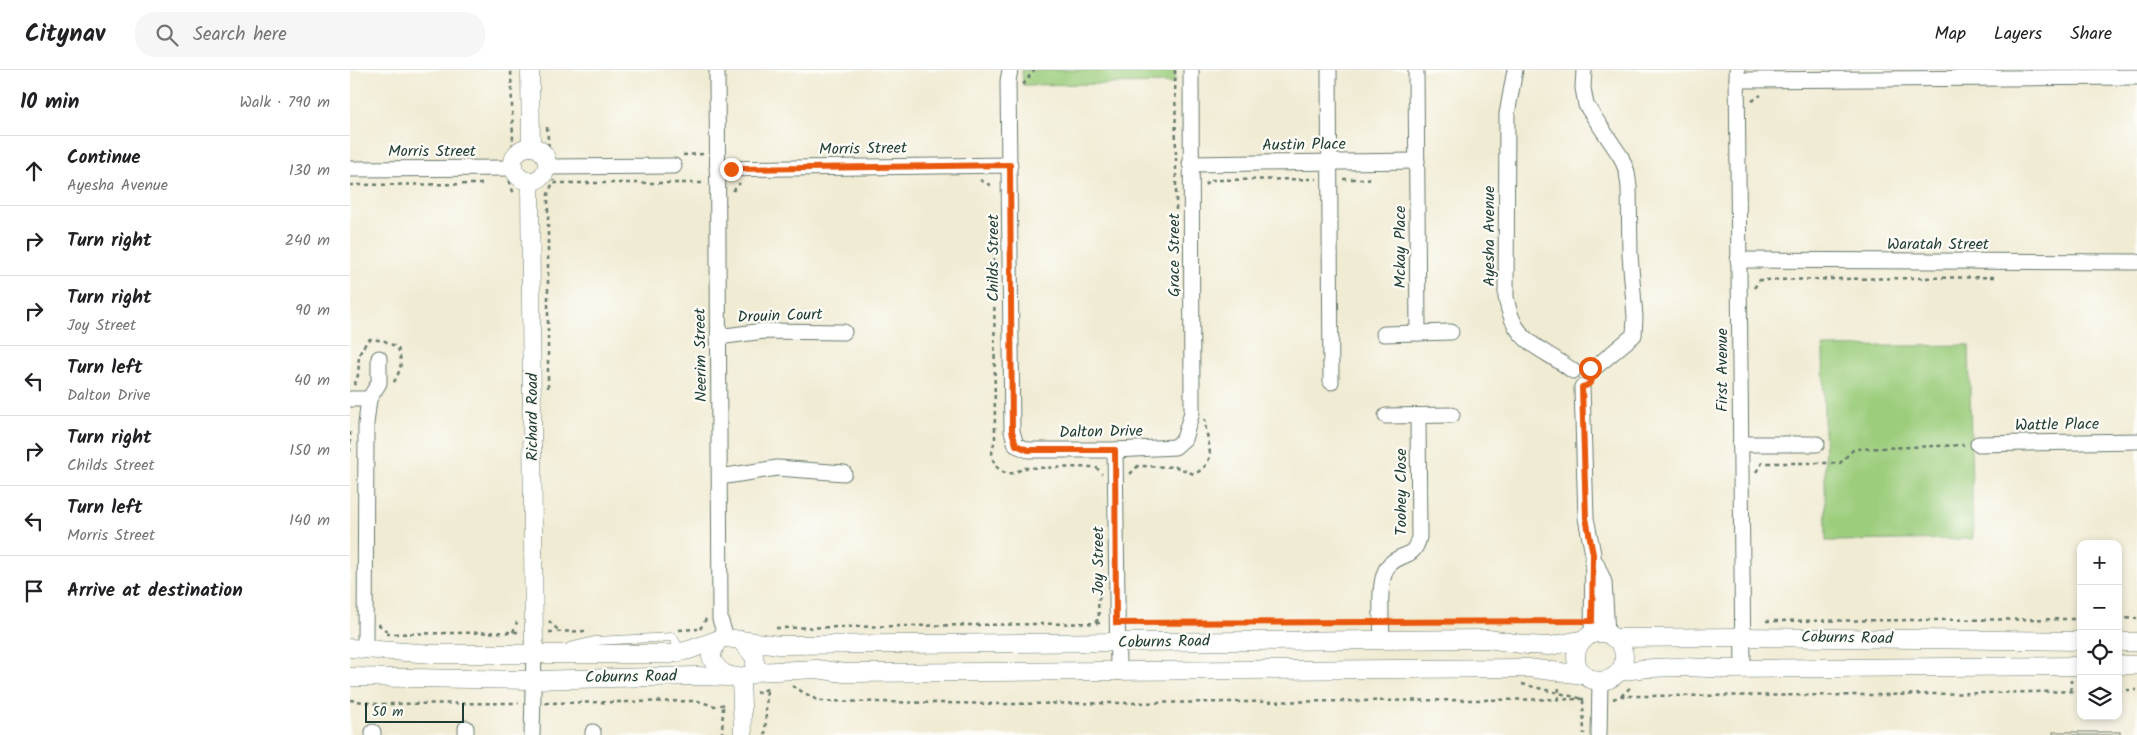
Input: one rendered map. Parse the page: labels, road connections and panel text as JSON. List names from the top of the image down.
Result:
{
  "streets": {
    "street": [
      "Austin Place",
      "Morris Street",
      "Ayesha Avenue",
      "Waratah Street",
      "Mckay Place",
      "Grace Street",
      "Childs Street",
      "Drouin Court",
      "Neerim Street",
      "First Avenue",
      "Richard Road",
      "Wattle Place",
      "Dalton Drive",
      "Toohey Close",
      "Joy Street",
      "Coburns Road"
    ]
  },
  "crossings": [
    ["Austin Place", "Mckay Place"],
    ["Austin Place", "Grace Street"],
    ["Morris Street", "Childs Street"],
    ["Morris Street", "Neerim Street"],
    ["Morris Street", "Richard Road"],
    ["Ayesha Avenue", "Coburns Road"],
    ["Waratah Street", "First Avenue"],
    ["Grace Street", "Dalton Drive"],
    ["Childs Street", "Dalton Drive"],
    ["Drouin Court", "Neerim Street"],
    ["Neerim Street", "Coburns Road"],
    ["First Avenue", "Coburns Road"],
    ["Richard Road", "Coburns Road"],
    ["Dalton Drive", "Joy Street"],
    ["Toohey Close", "Coburns Road"],
    ["Joy Street", "Coburns Road"]
  ],
  "scale_bar": "50 m",
  "page": {
    "header": "Citynav",
    "search": "Search here",
    "nav": ["Map", "Layers", "Share"],
    "heading": ["10 min", "Walk · 790 m"],
    "list": [
      ["Continue", "Ayesha Avenue", "130 m"],
      ["Turn right", "240 m"],
      ["Turn right", "Joy Street", "90 m"],
      ["Turn left", "Dalton Drive", "40 m"],
      ["Turn right", "Childs Street", "150 m"],
      ["Turn left", "Morris Street", "140 m"],
      "Arrive at destination"
    ],
    "map_buttons": ["+", "−"],
    "scale": "50 m"
  }
}
